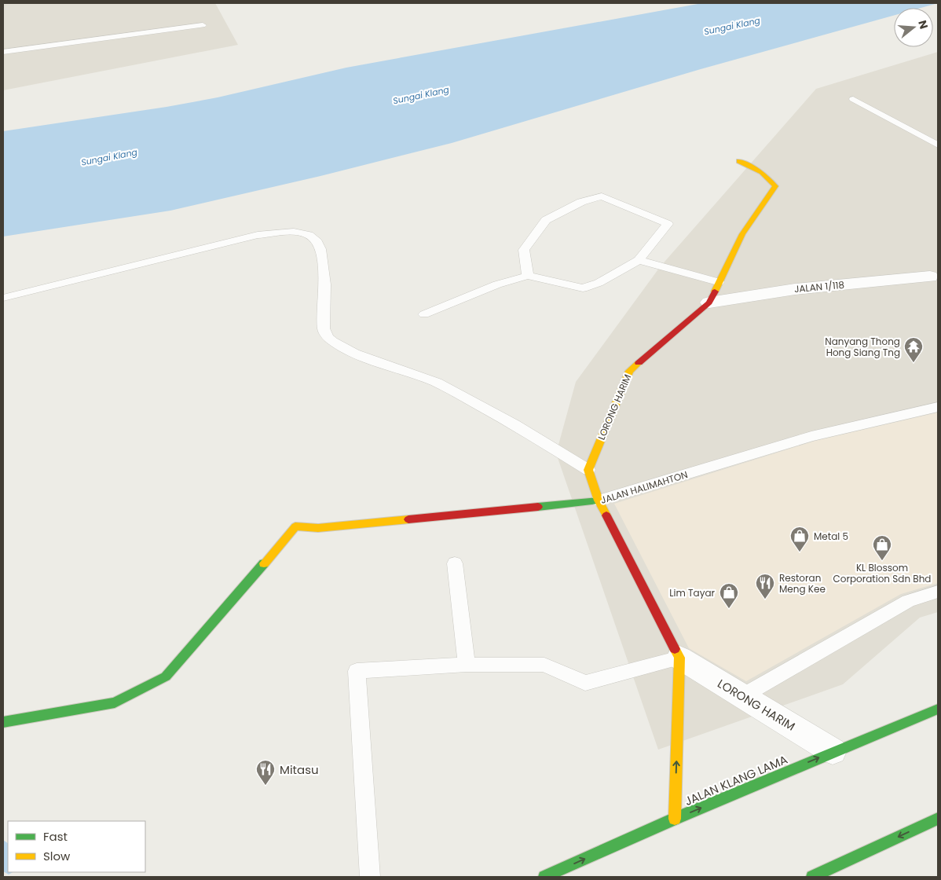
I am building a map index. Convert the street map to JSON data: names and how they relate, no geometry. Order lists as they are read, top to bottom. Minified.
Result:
{"streets":{"street":["JALAN 1/118","LORONG HARIM","JALAN HALIMAHTON","JALAN KLANG LAMA"]},"crossings":[["JALAN 1/118","LORONG HARIM"],["LORONG HARIM","JALAN KLANG LAMA"]],"one_way":["JALAN KLANG LAMA"],"water":["Sungai Klang"],"places":{"temple":["Nanyang Thong Hong Siang Tng"],"shop":["Metal 5","KL Blossom Corporation Sdn Bhd","Lim Tayar"],"restaurant":["Restoran Meng Kee","Mitasu"]},"legend":["Fast","Slow"],"north":"right"}
